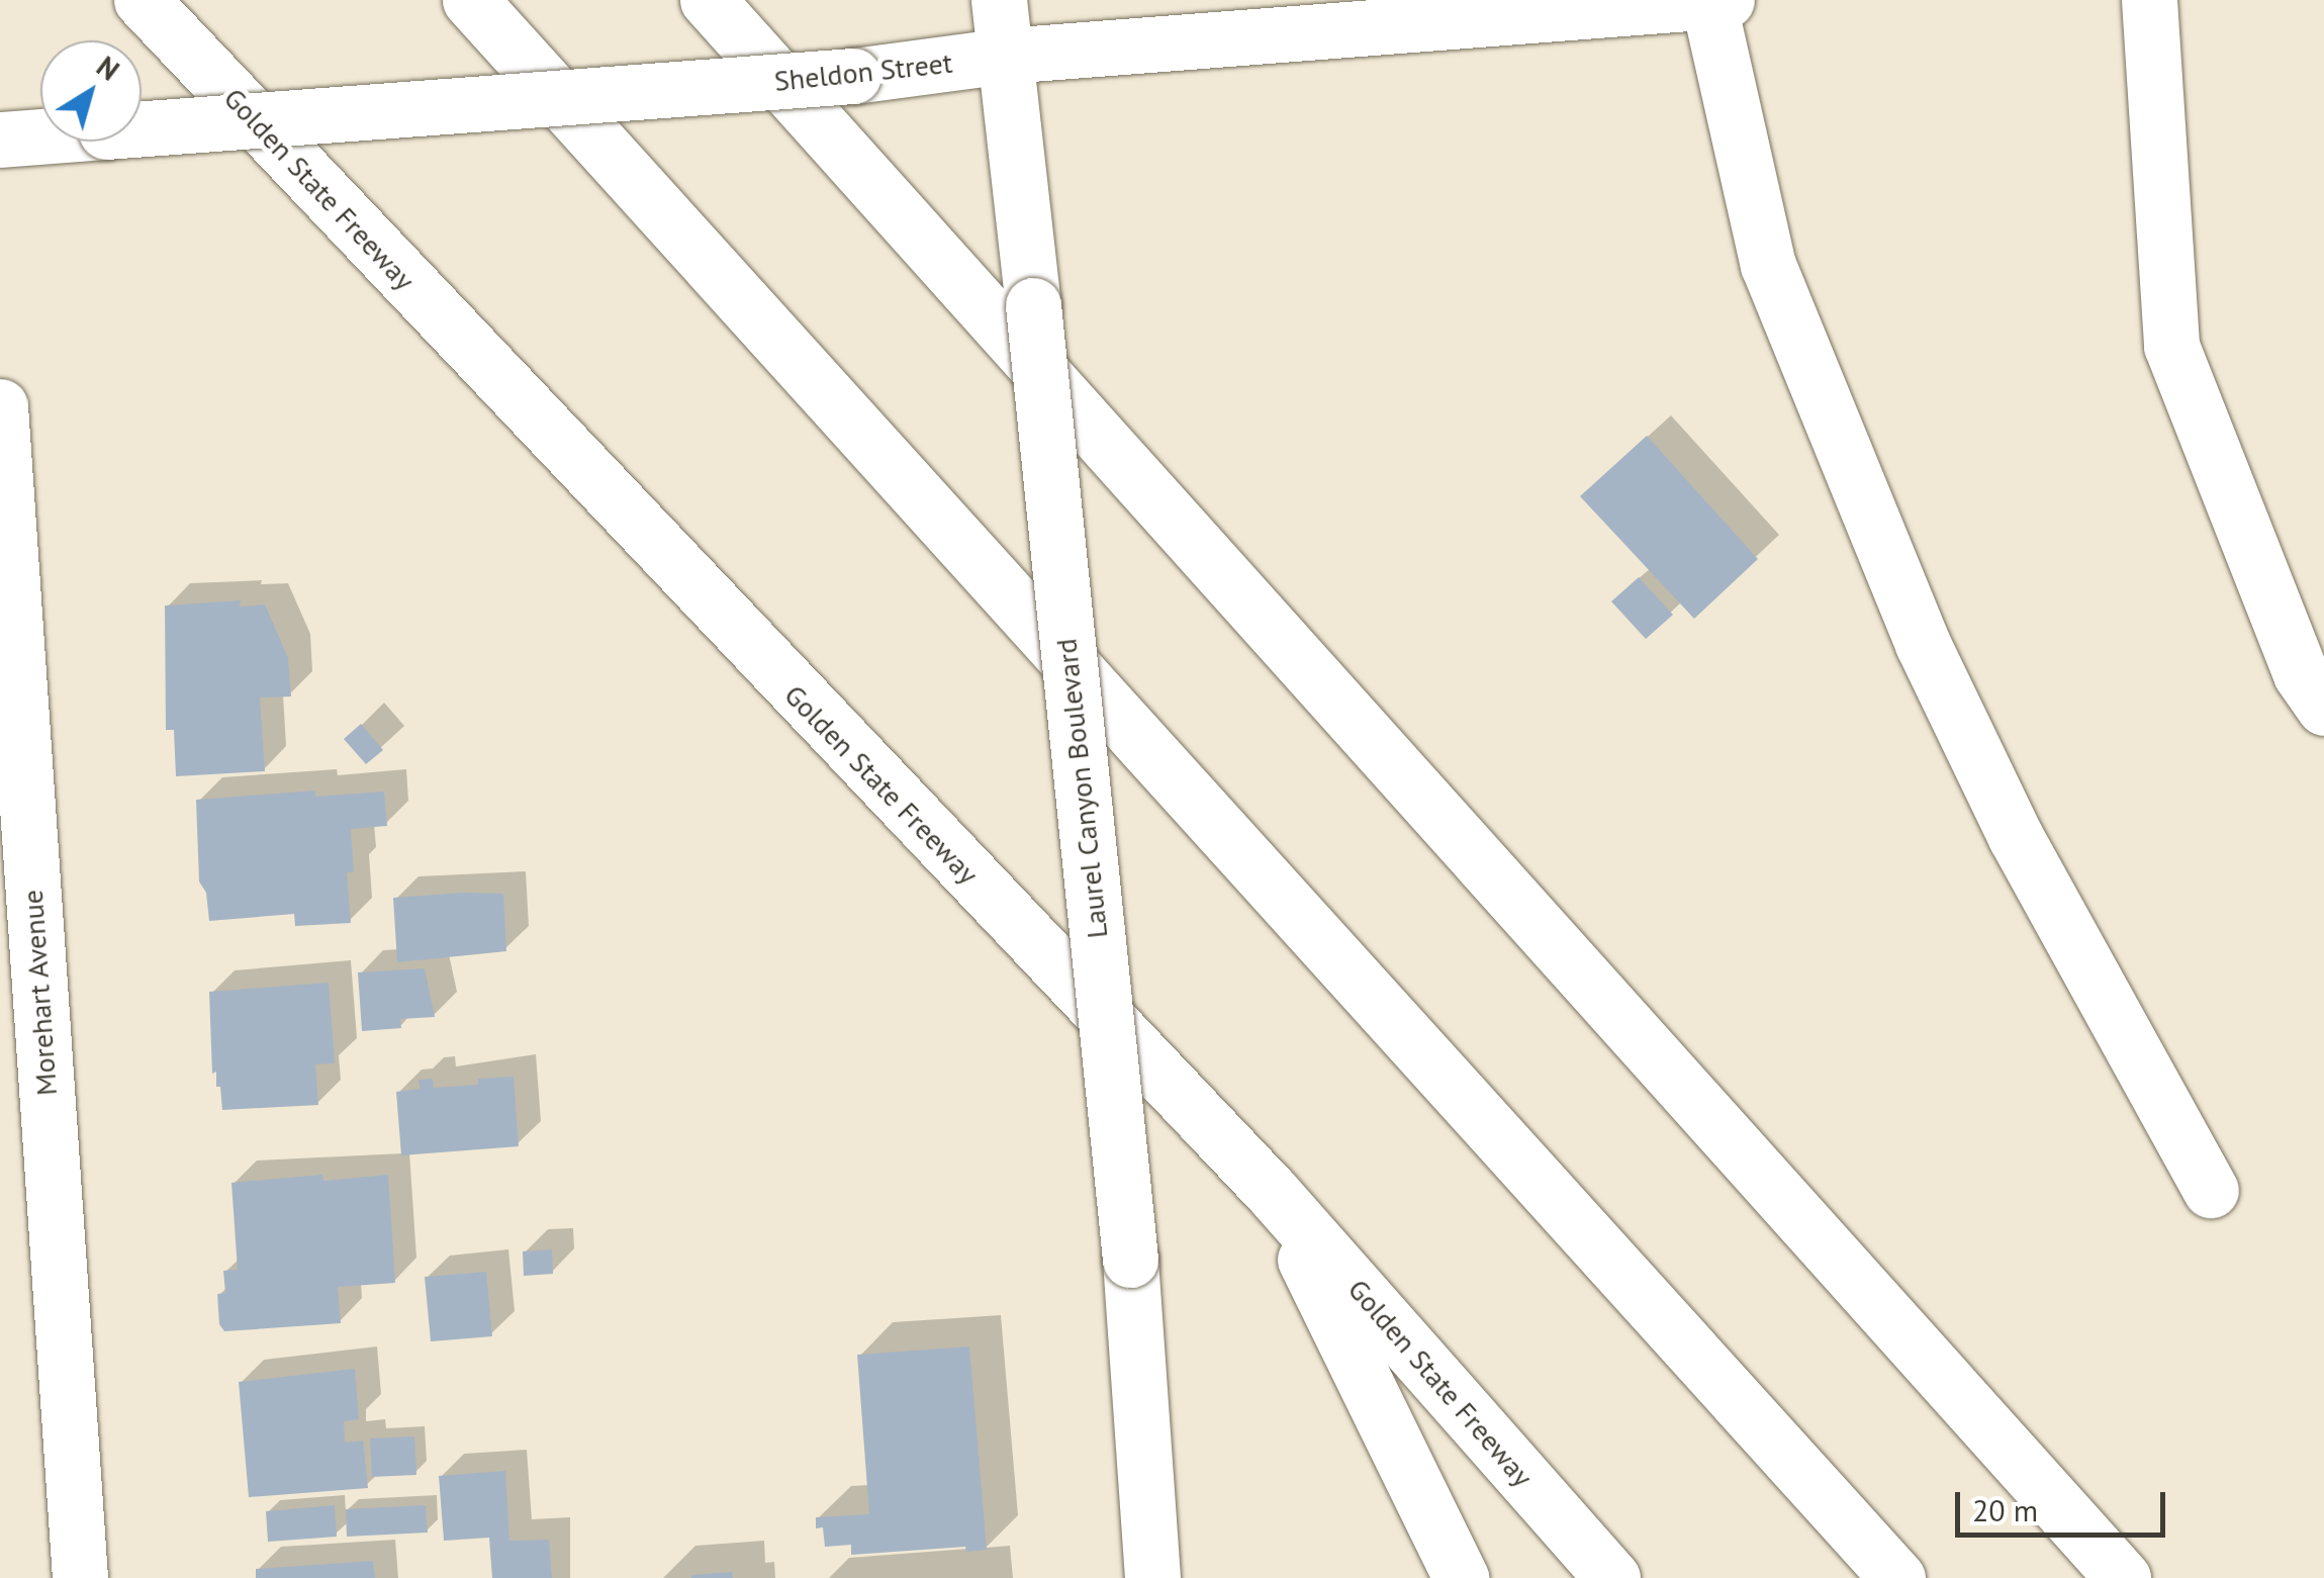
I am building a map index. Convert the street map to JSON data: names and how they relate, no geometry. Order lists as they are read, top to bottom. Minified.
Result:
{"streets":{"main road":["Sheldon Street","Golden State Freeway","Laurel Canyon Boulevard","Morehart Avenue"]},"crossings":[["Sheldon Street","Laurel Canyon Boulevard"]],"scale_bar":"20 m","north":"top right"}
